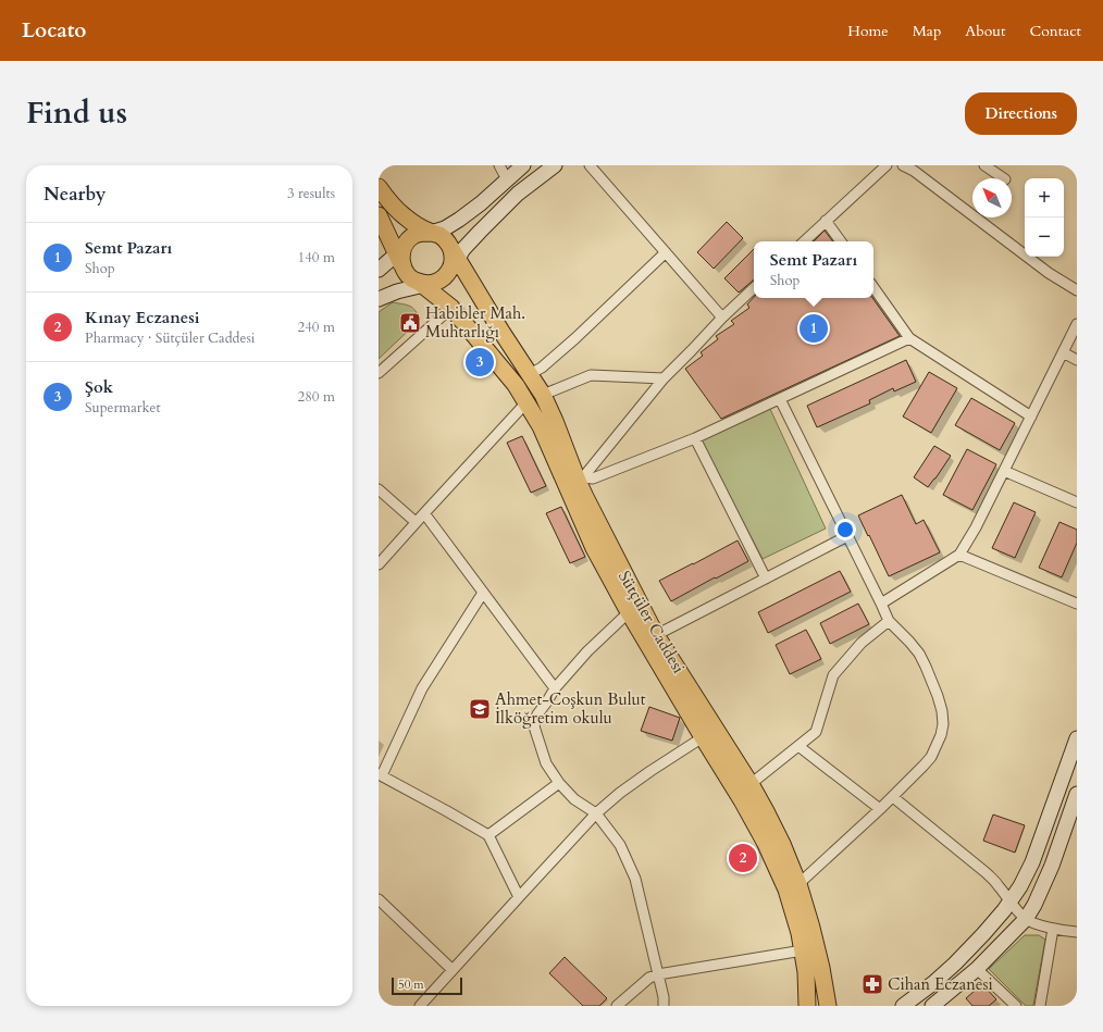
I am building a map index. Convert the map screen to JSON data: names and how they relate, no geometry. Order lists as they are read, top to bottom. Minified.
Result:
{"streets":{"main road":["Sütçüler Caddesi"]},"places":{"public building":["Habibler Mah. Muhtarlığı"],"school or university":["Ahmet-Coşkun Bulut İlköğretim okulu"],"pharmacy":["Cihan Eczanesi"]},"scale_bar":"50 m","north":"top left","page":{"header":"Locato","nav":["Home","Map","About","Contact"],"title":"Find us","buttons":"Directions","heading":["Nearby","3 results"],"map_buttons":["+","−"],"list":[{"mark":"1","name":"Semt Pazarı","note":"Shop","value":"140 m"},{"mark":"2","name":"Kınay Eczanesi","note":"Pharmacy · Sütçüler Caddesi","value":"240 m"},{"mark":"3","name":"Şok","note":"Supermarket","value":"280 m"}],"popup":["Semt Pazarı","Shop"],"pins":["1","3","2"],"scale":"50 m"}}
